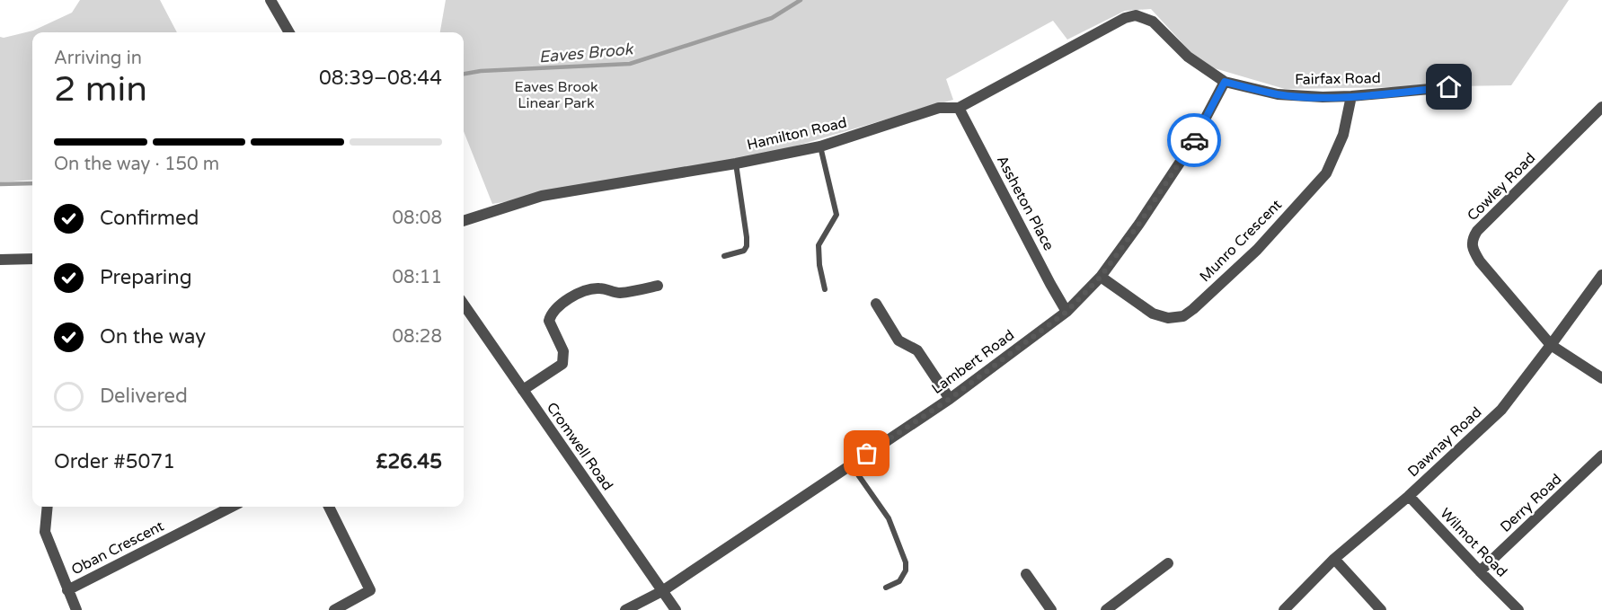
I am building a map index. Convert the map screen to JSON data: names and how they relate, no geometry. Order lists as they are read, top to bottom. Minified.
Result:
{"streets":{"street":["Fairfax Road","Hamilton Road","Cowley Road","Assheton Place","Munro Crescent","Lambert Road","Dawnay Road","Cromwell Road","Derry Road","Wilmot Road","Oban Crescent"]},"crossings":[["Fairfax Road","Hamilton Road"],["Fairfax Road","Munro Crescent"],["Fairfax Road","Lambert Road"],["Hamilton Road","Assheton Place"],["Cowley Road","Dawnay Road"],["Assheton Place","Lambert Road"],["Munro Crescent","Lambert Road"],["Lambert Road","Cromwell Road"],["Dawnay Road","Wilmot Road"],["Derry Road","Wilmot Road"]],"water":["Eaves Brook"],"parks":["Eaves Brook Linear Park"],"page":{"heading":["2 min","Arriving in","08:39–08:44"],"panel":["Order #5071","£26.45"],"bar":"On the way · 150 m","list":[["Confirmed","08:08"],["Preparing","08:11"],["On the way","08:28"],"Delivered"]}}
